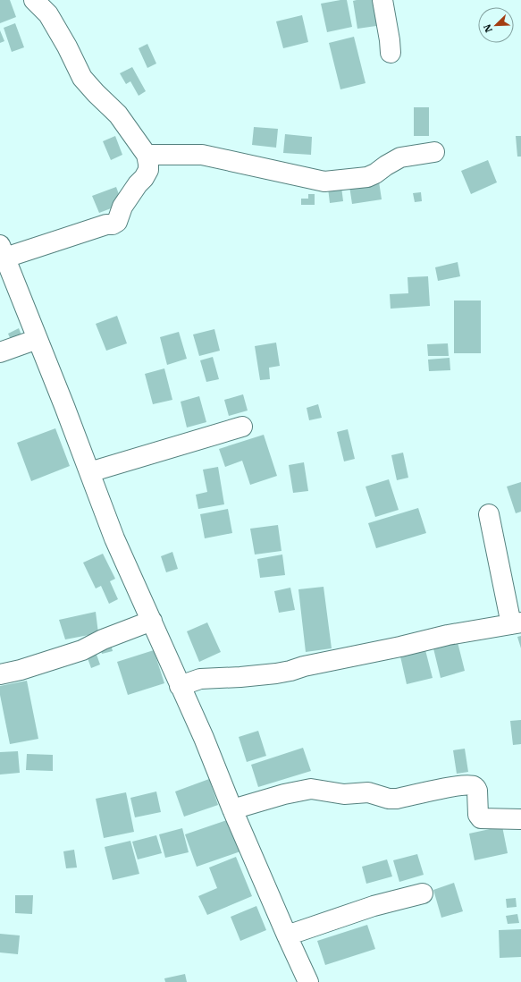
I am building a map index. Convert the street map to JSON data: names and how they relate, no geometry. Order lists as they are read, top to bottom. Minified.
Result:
{"north":"bottom left"}
